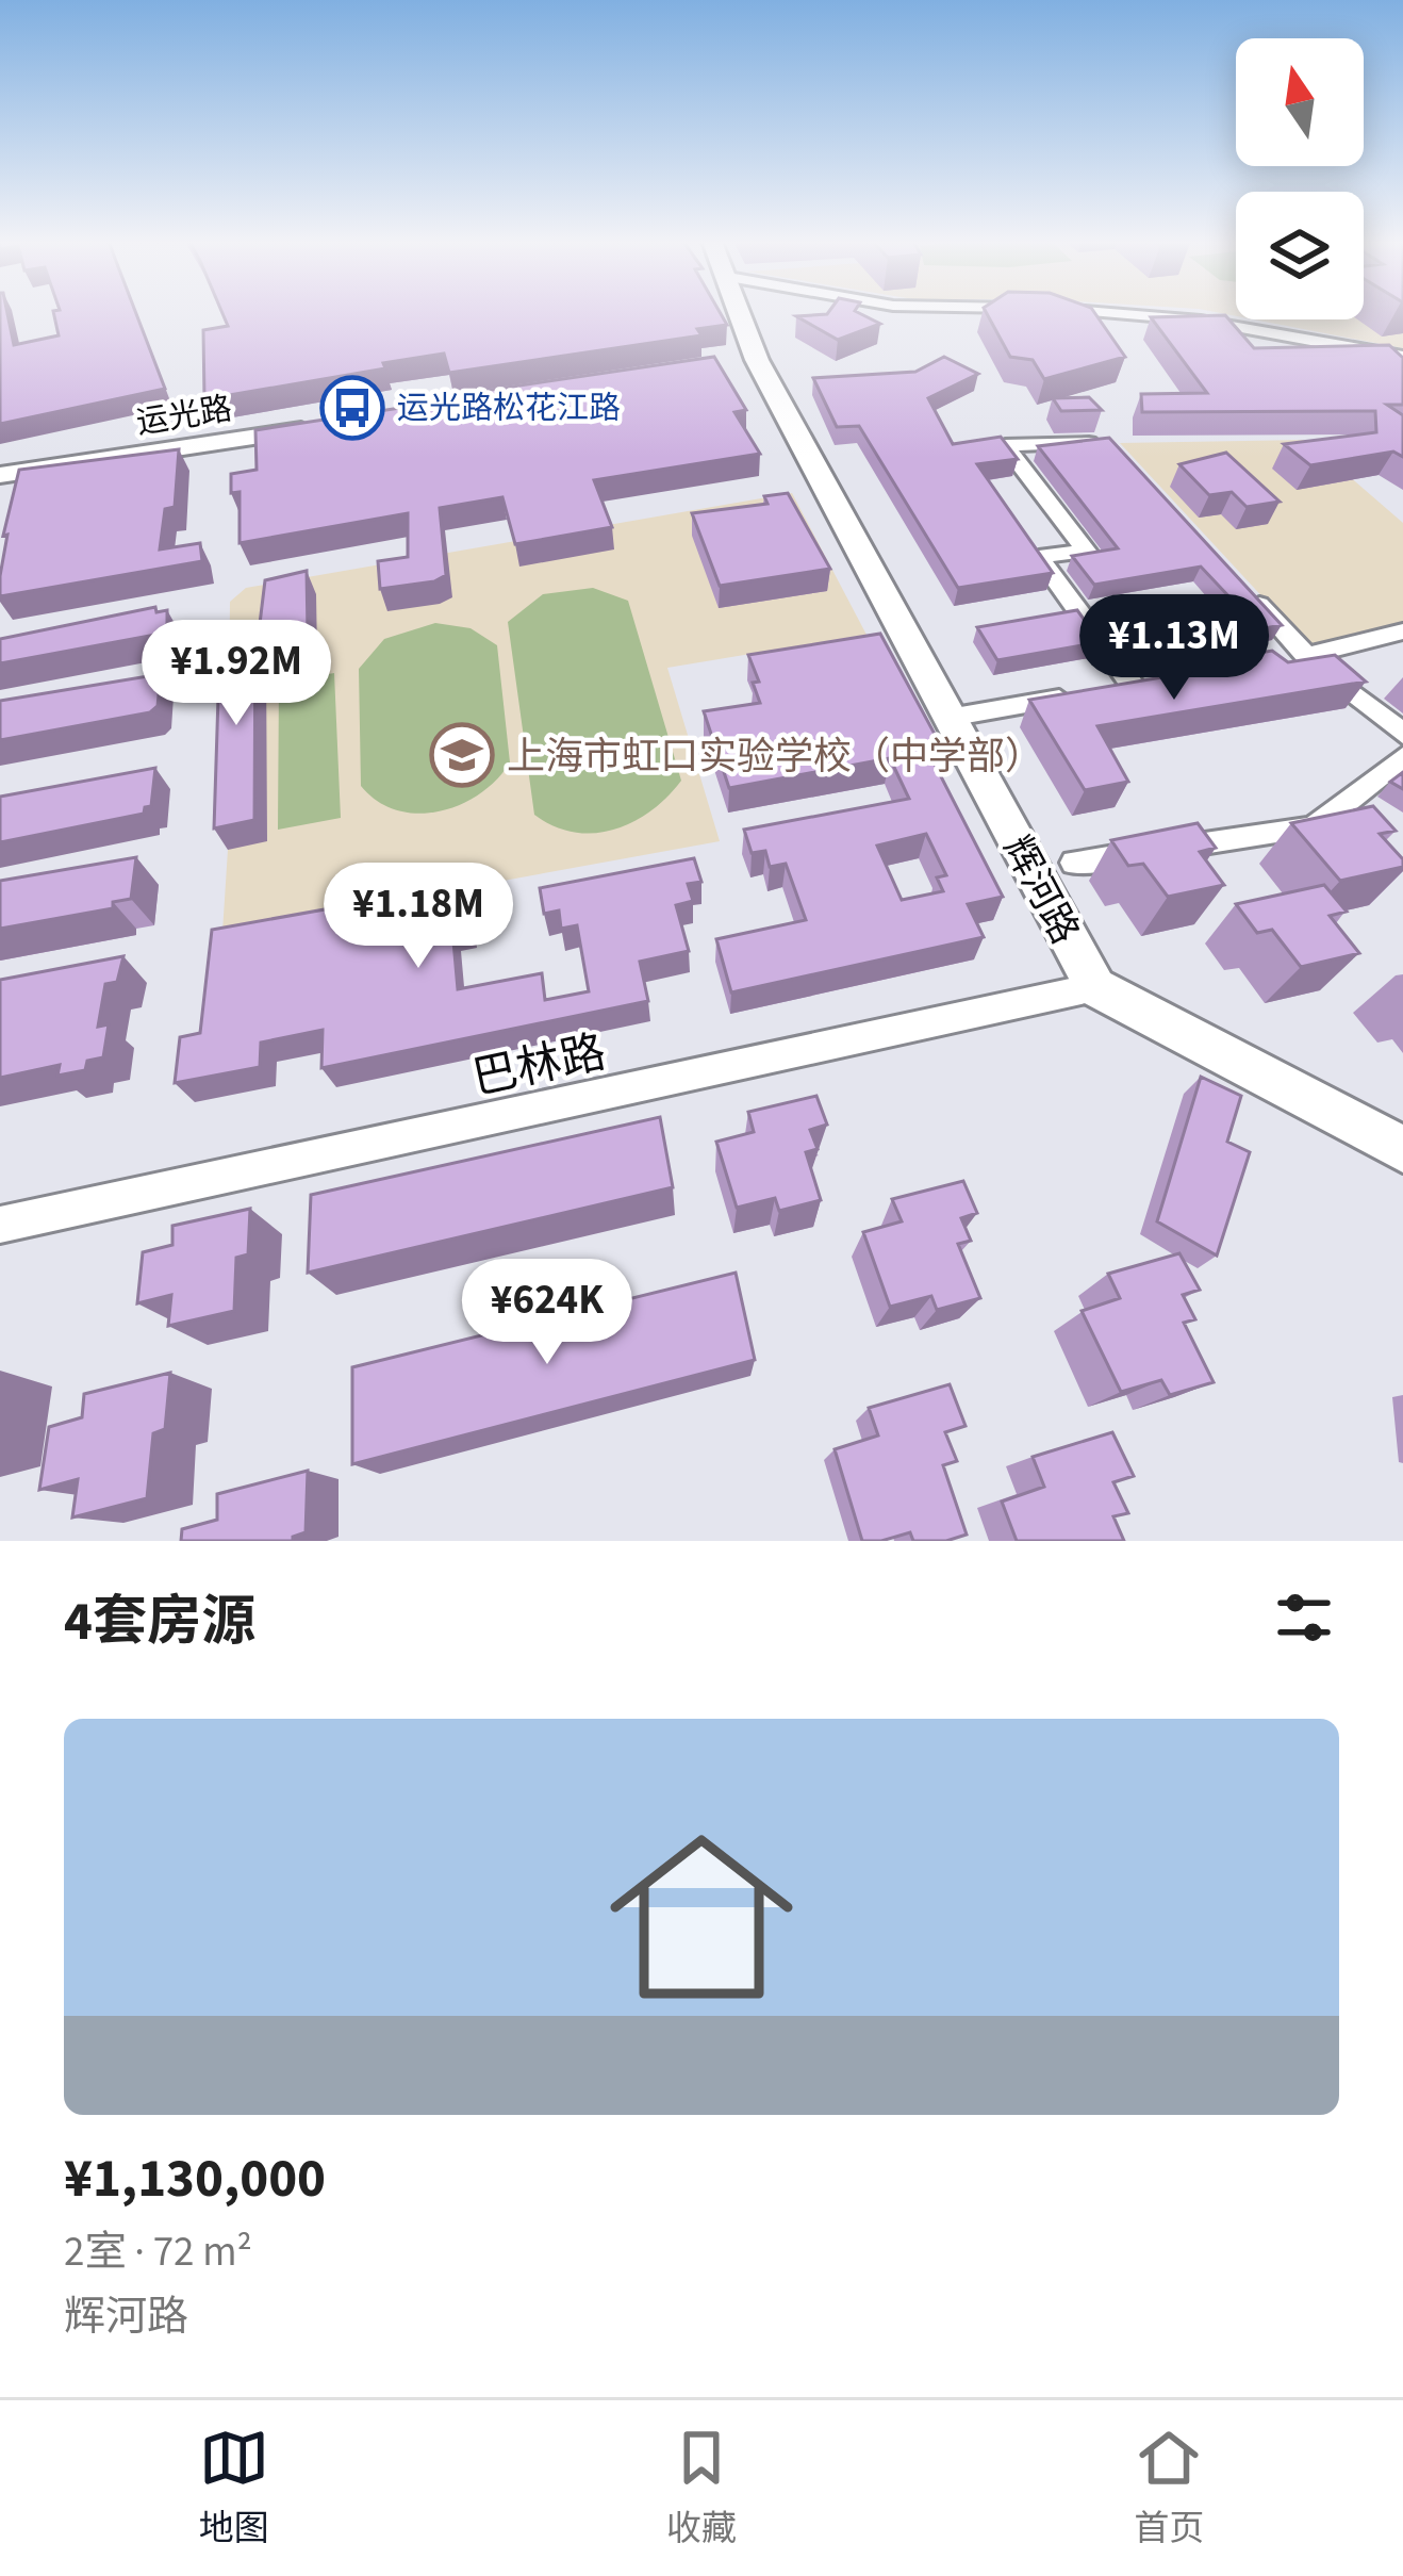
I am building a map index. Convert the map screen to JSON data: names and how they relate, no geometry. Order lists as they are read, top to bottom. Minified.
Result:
{"streets":{"street":["运光路","辉河路","巴林路"]},"crossings":[["辉河路","巴林路"]],"places":{"bus stop":["运光路松花江路"],"school or university":["上海市虹口实验学校（中学部）"]},"north":"top","page":{"price":["¥1.13M","¥1.92M","¥1.18M","¥624K"],"heading":"4套房源","list":[{"name":"¥1,130,000","note":"2室 · 72 m² · 辉河路"}],"tabs":["地图","收藏","首页"]}}
